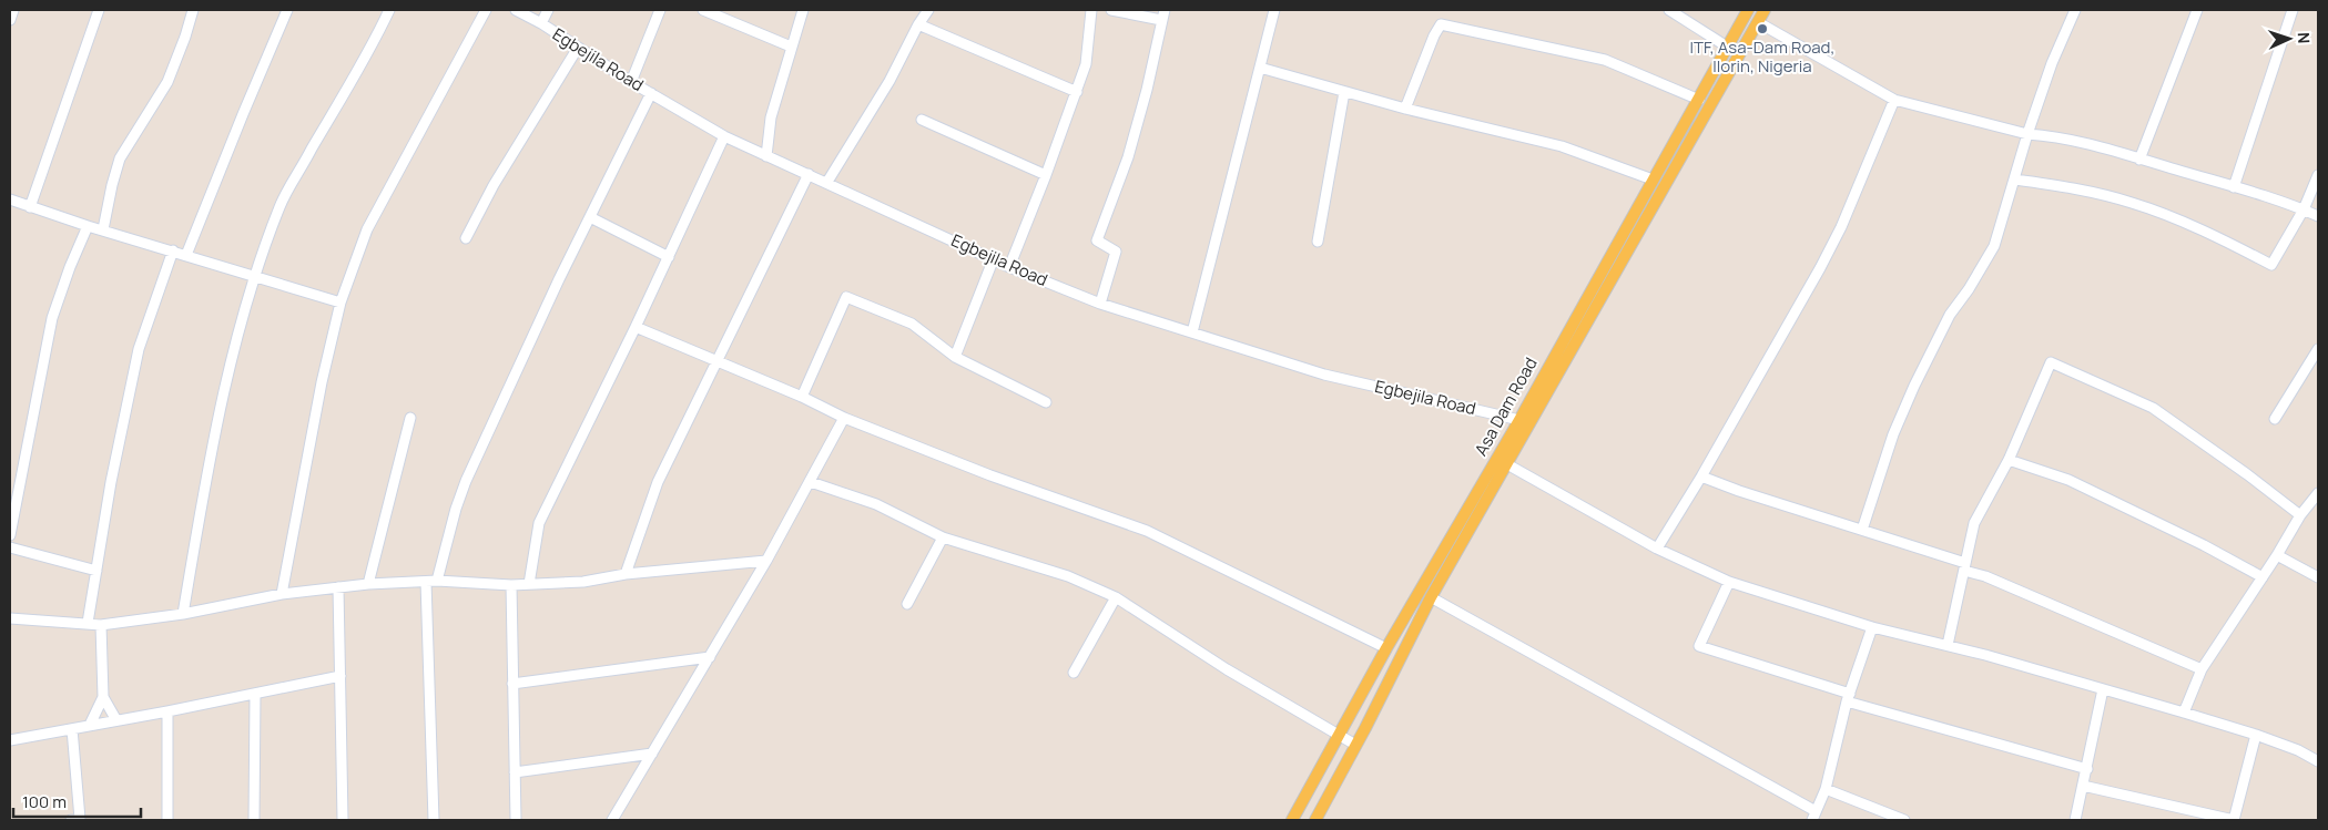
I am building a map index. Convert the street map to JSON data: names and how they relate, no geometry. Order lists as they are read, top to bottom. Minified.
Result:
{"streets":{"main road":["Asa Dam Road"],"street":["Egbejila Road"]},"crossings":[["Egbejila Road","Asa Dam Road"]],"places":["ITF, Asa-Dam Road, Ilorin, Nigeria"],"scale_bar":"100 m","north":"right"}
